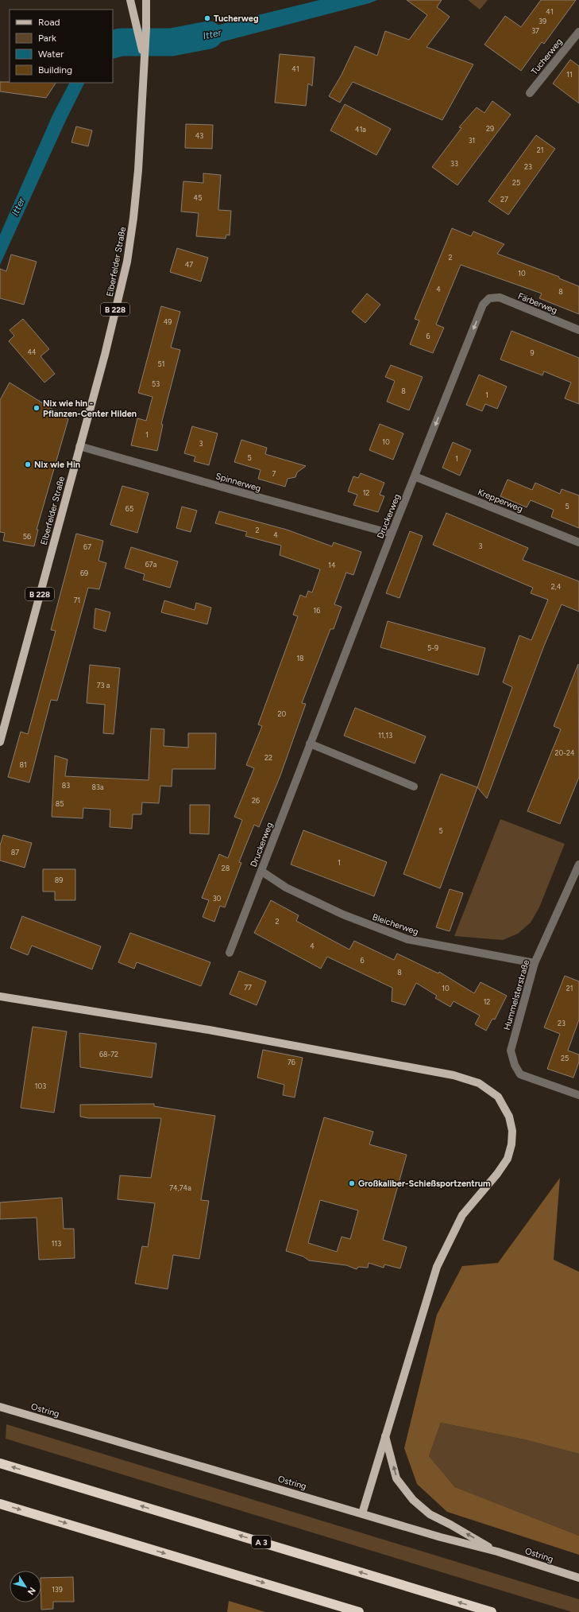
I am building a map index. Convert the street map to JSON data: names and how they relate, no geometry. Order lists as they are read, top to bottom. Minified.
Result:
{"streets":{"highway":["A 3"],"main road":["Elberfelder Straße","B 228","Ostring"],"street":["Tucherweg","Färberweg","Spinnerweg","Krepperweg","Druckerweg","Bleicherweg","Hummelsterstraße"]},"crossings":[["Elberfelder Straße","Spinnerweg"],["Färberweg","Druckerweg"],["Spinnerweg","Druckerweg"],["Krepperweg","Druckerweg"],["Druckerweg","Bleicherweg"],["Bleicherweg","Hummelsterstraße"]],"water":["Itter"],"places":["Tucherweg","Nix wie hin - Pflanzen-Center Hilden","Nix wie Hin","Großkaliber-Schießsportzentrum"],"house_numbers":["41","39","37","41","11","29","41a","43","31","21","33","23","25","45","27","2","47","10","4","8","49","6","44","9","51","53","8","1","1","10","3","5","1","7","12","5","65","2","4","56","3","67","67a","14","69","2,4","71","16","5-9","18","73 a","20","11,13","20-24","22","81","83","83a","26","85","5","87","1","28","89","30","2","4","6","8","77","10","21","12","23","68-72","25","76","103","74,74a","113","139"],"legend":["Road","Park","Water","Building"],"north":"bottom right"}
